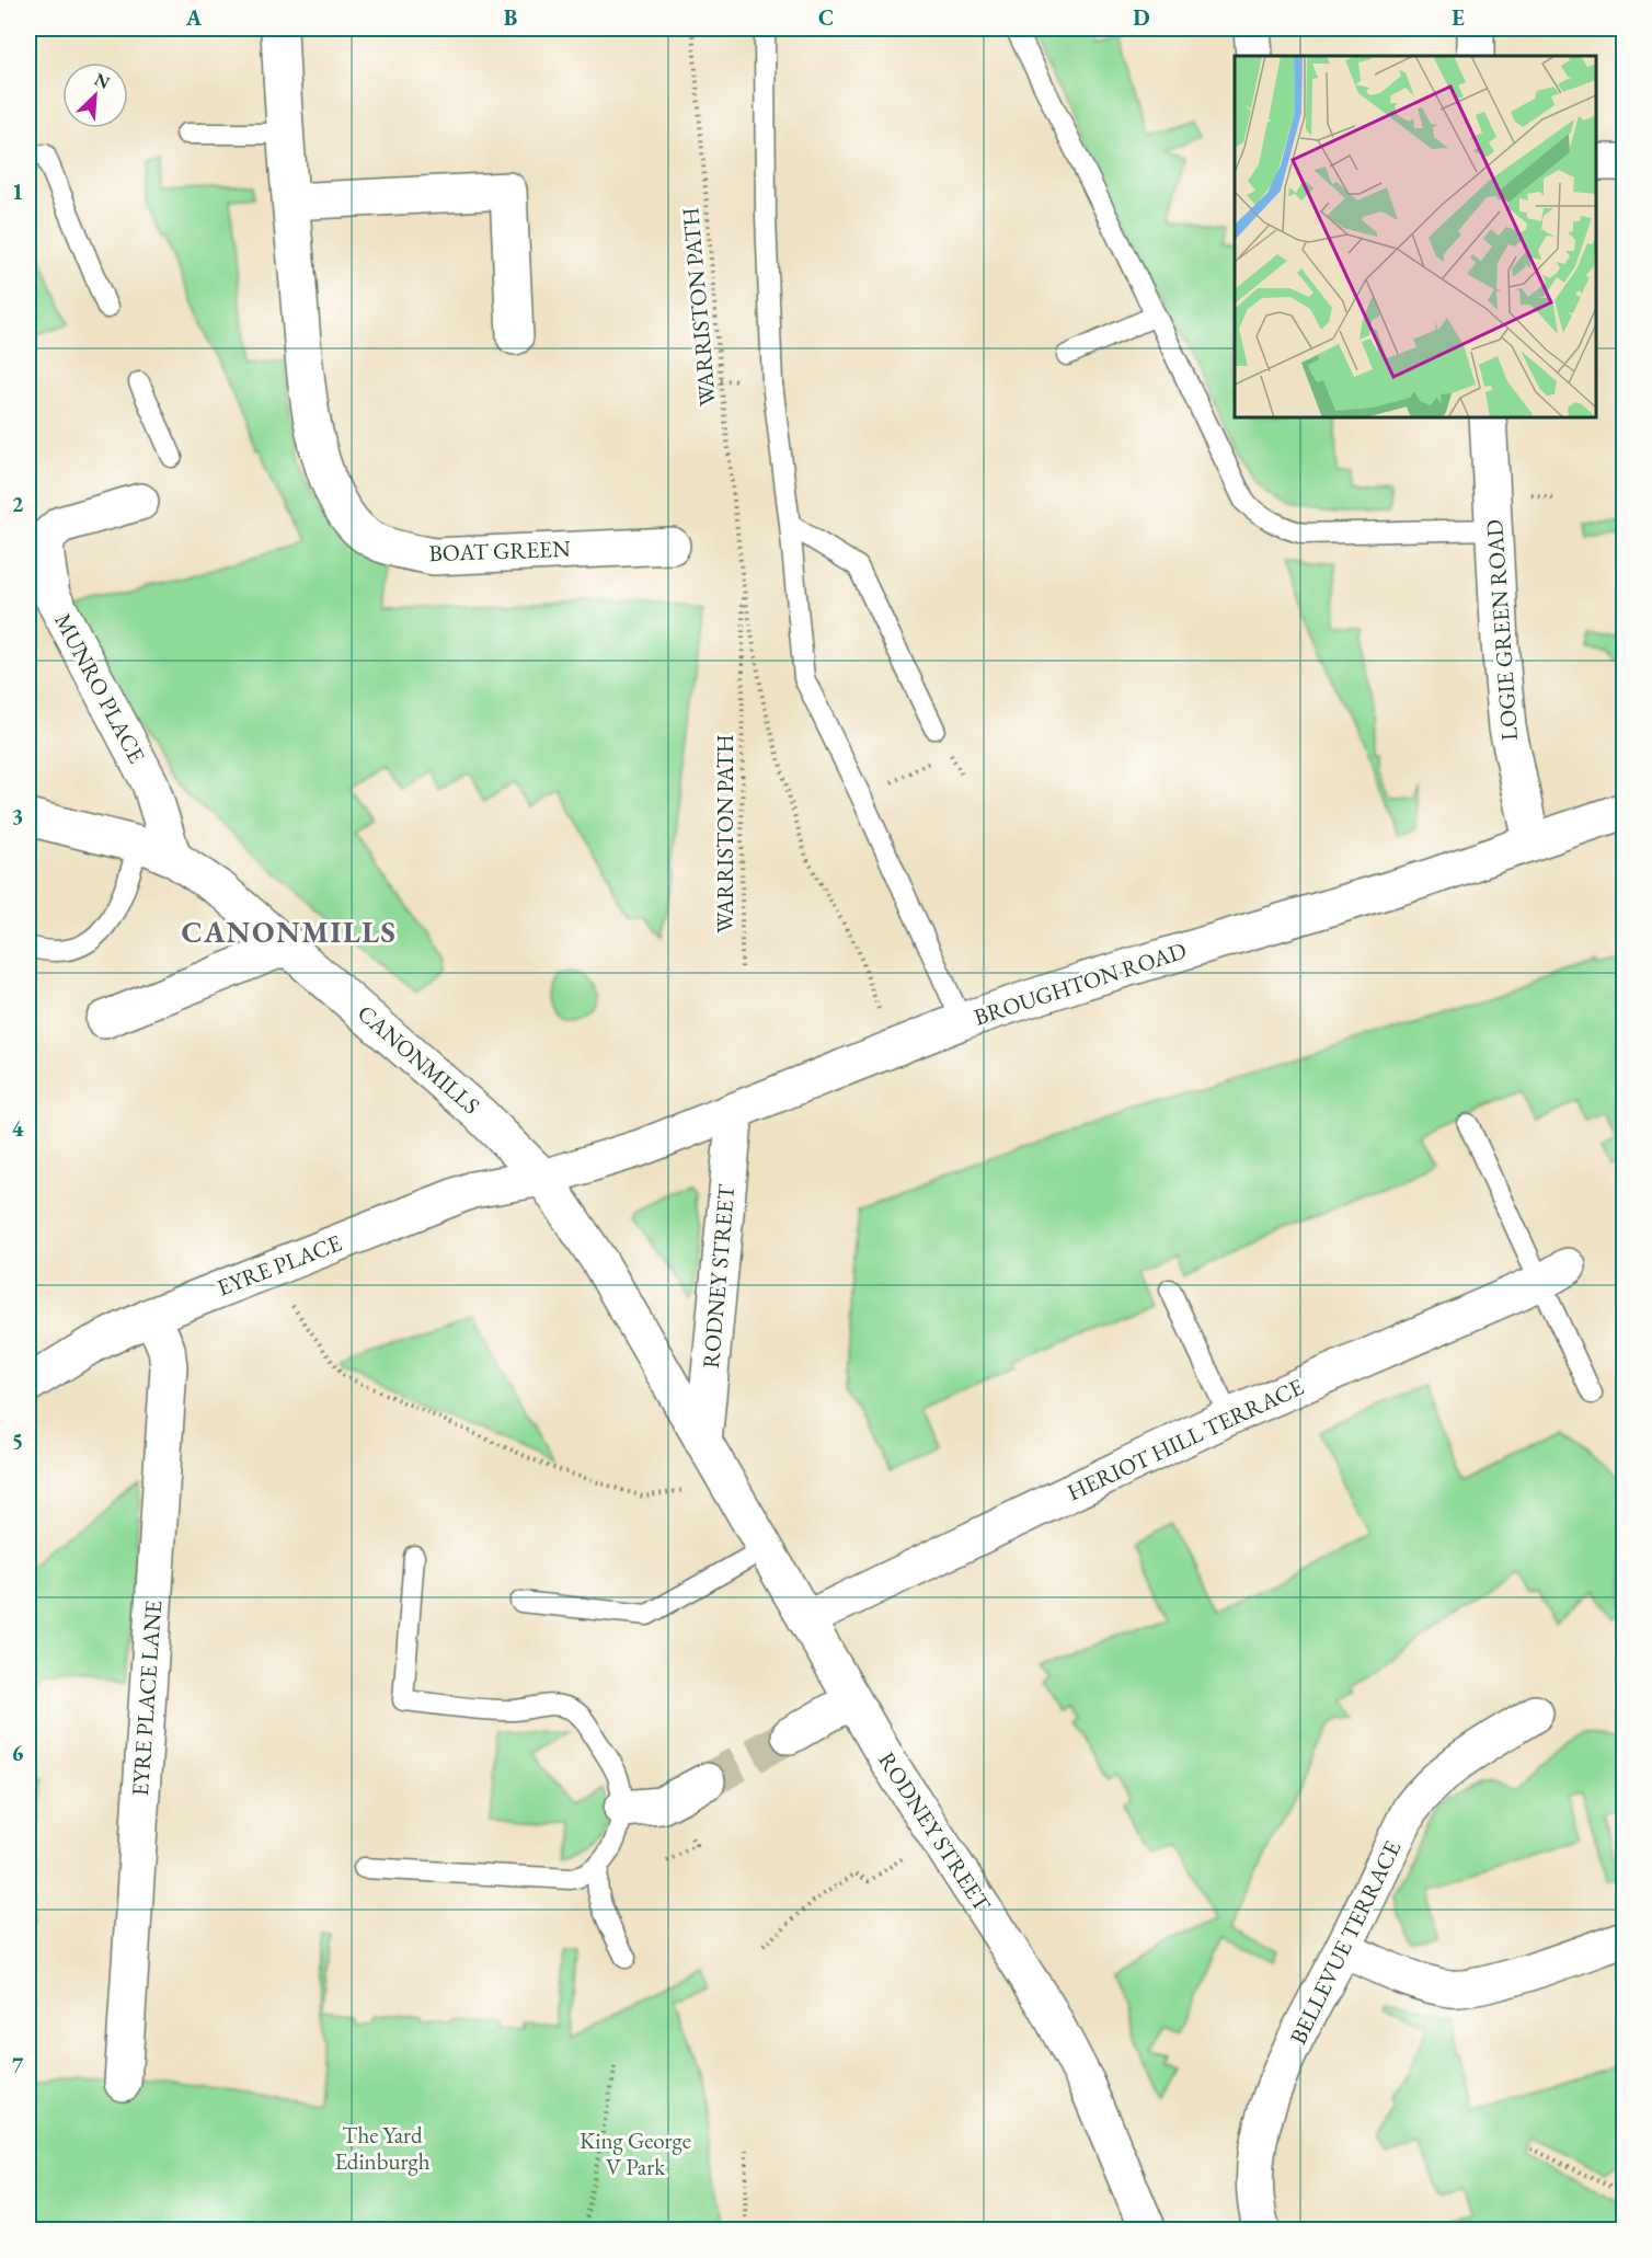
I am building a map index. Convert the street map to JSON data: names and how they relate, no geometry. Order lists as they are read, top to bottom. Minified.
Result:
{"streets":{"street":["BOAT GREEN","LOGIE GREEN ROAD","MUNRO PLACE","BROUGHTON ROAD","CANONMILLS","EYRE PLACE","RODNEY STREET","HERIOT HILL TERRACE","EYRE PLACE LANE","BELLEVUE TERRACE"],"path":["WARRISTON PATH"]},"crossings":[["WARRISTON PATH","BROUGHTON ROAD"],["LOGIE GREEN ROAD","BROUGHTON ROAD"],["MUNRO PLACE","CANONMILLS"],["BROUGHTON ROAD","CANONMILLS"],["BROUGHTON ROAD","EYRE PLACE"],["BROUGHTON ROAD","RODNEY STREET"],["CANONMILLS","EYRE PLACE"],["CANONMILLS","RODNEY STREET"],["EYRE PLACE","RODNEY STREET"],["EYRE PLACE","EYRE PLACE LANE"],["RODNEY STREET","HERIOT HILL TERRACE"]],"districts":["CANONMILLS"],"parks":["The Yard Edinburgh","King George V Park"],"north":"top right","grid":{"columns":["A","B","C","D","E"],"rows":["1","2","3","4","5","6","7"]}}
